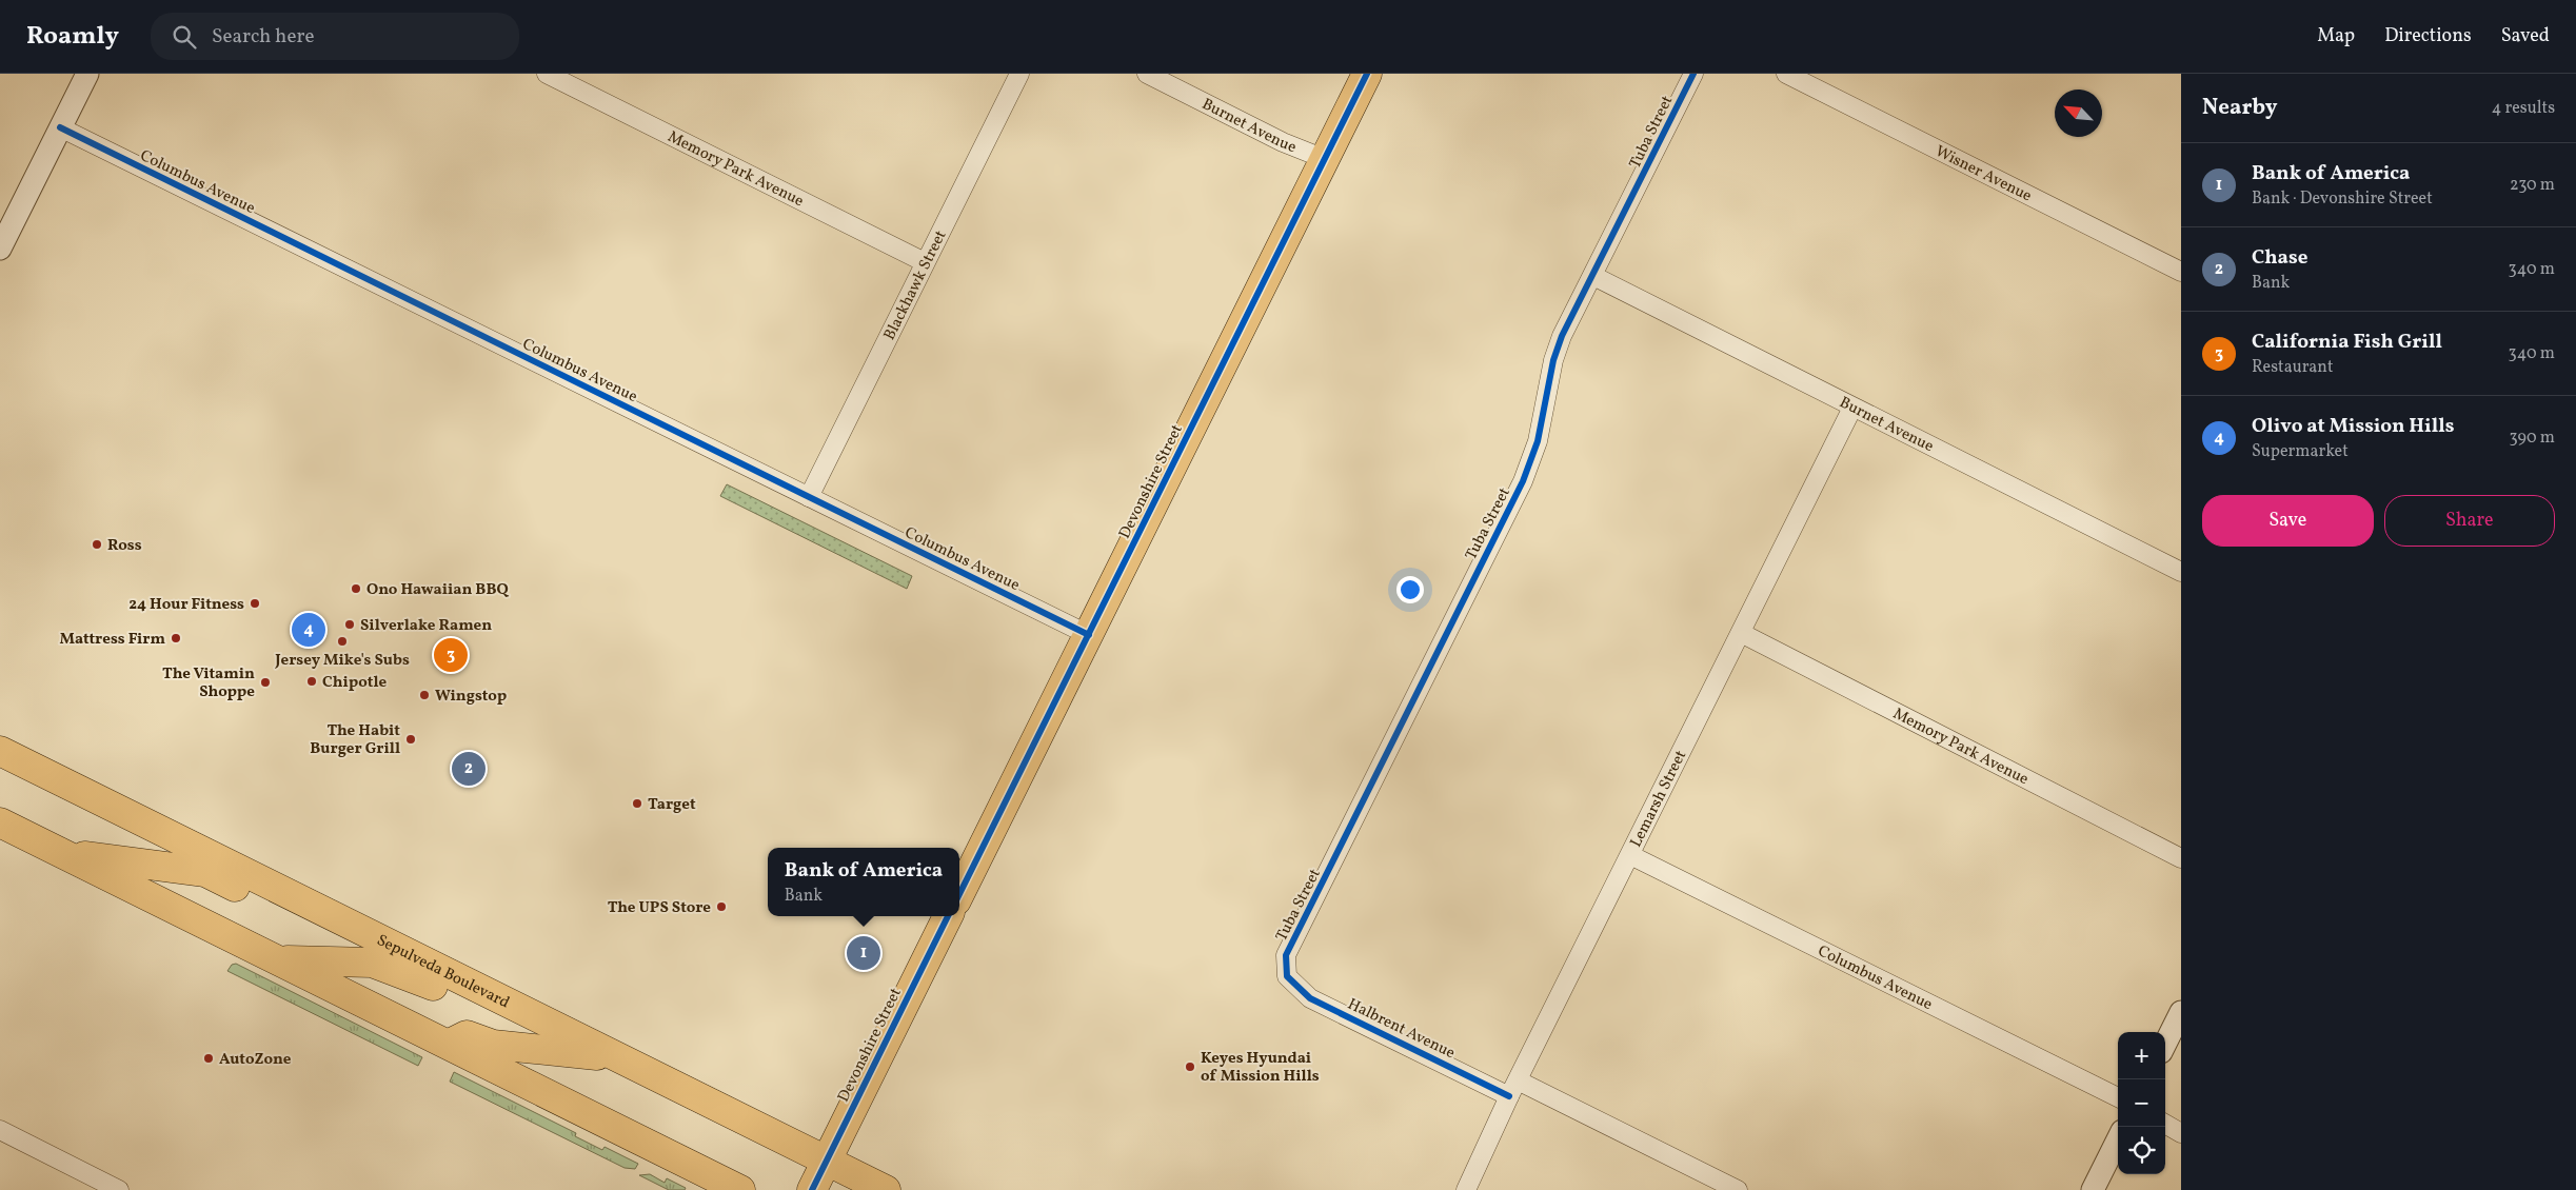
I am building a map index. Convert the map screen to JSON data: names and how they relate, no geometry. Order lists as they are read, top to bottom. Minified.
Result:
{"streets":{"main road":["Devonshire Street","Sepulveda Boulevard"],"street":["Burnet Avenue","Tuba Street","Memory Park Avenue","Wisner Avenue","Columbus Avenue","Blackhawk Street","Lemarsh Street","Halbrent Avenue"]},"crossings":[["Burnet Avenue","Tuba Street"],["Burnet Avenue","Devonshire Street"],["Burnet Avenue","Lemarsh Street"],["Tuba Street","Halbrent Avenue"],["Memory Park Avenue","Blackhawk Street"],["Memory Park Avenue","Lemarsh Street"],["Columbus Avenue","Blackhawk Street"],["Columbus Avenue","Devonshire Street"],["Columbus Avenue","Lemarsh Street"],["Devonshire Street","Sepulveda Boulevard"],["Lemarsh Street","Halbrent Avenue"]],"places":["Ross","Ono Hawaiian BBQ","24 Hour Fitness","Silverlake Ramen","Mattress Firm","Jersey Mike's Subs","Chipotle","The Vitamin Shoppe","Wingstop","The Habit Burger Grill","Target","The UPS Store","AutoZone","Keyes Hyundai of Mission Hills"],"north":"top left","page":{"header":"Roamly","search":"Search here","nav":["Map","Directions","Saved"],"heading":["Nearby","4 results"],"list":[{"mark":"1","name":"Bank of America","note":"Bank · Devonshire Street","value":"230 m"},{"mark":"2","name":"Chase","note":"Bank","value":"340 m"},{"mark":"3","name":"California Fish Grill","note":"Restaurant","value":"340 m"},{"mark":"4","name":"Olivo at Mission Hills","note":"Supermarket","value":"390 m"}],"buttons":["Save","Share"],"pins":["4","3","2","1"],"popup":["Bank of America","Bank"],"map_buttons":["+","−"]}}
